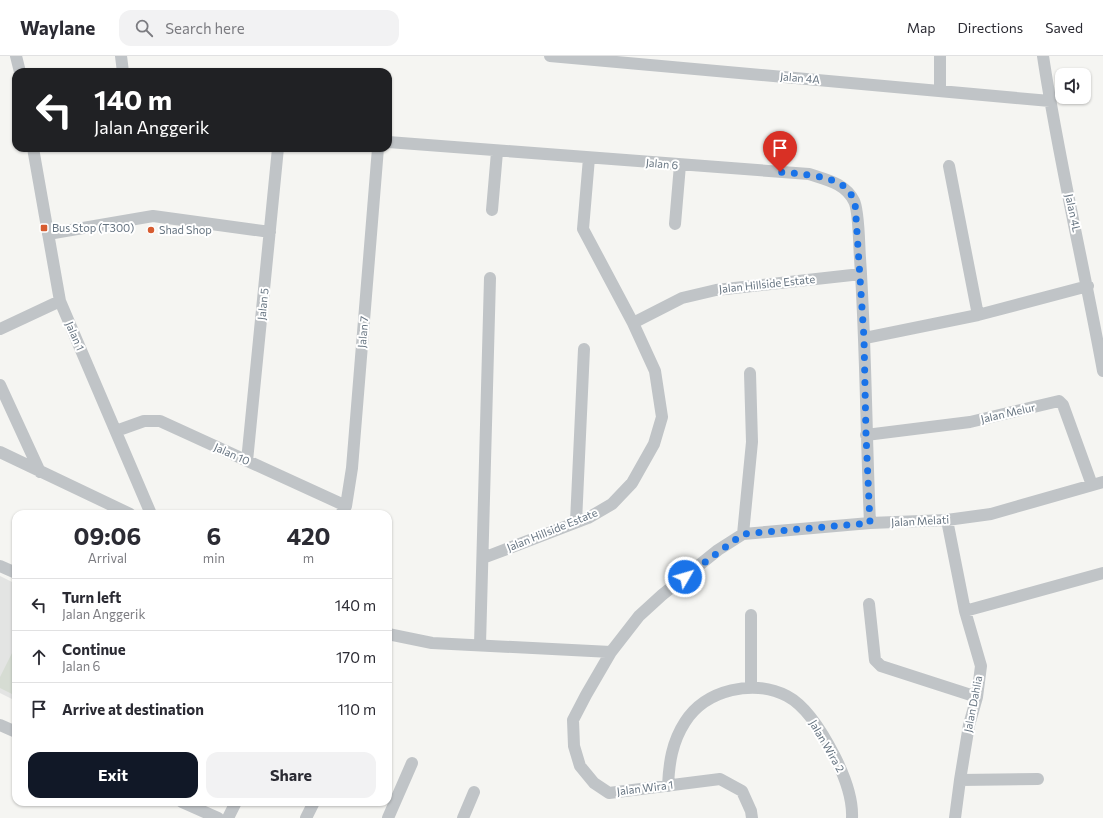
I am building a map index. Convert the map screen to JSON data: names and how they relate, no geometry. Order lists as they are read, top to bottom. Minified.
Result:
{"streets":{"street":["Jalan 4A","Jalan 6","Jalan 4L","Jalan Hillside Estate","Jalan 5","Jalan 7","Jalan 1","Jalan Melur","Jalan 10","Jalan Melati","Jalan Dahlia","Jalan Wira 2","Jalan Wira 1"]},"crossings":[["Jalan 4A","Jalan 4L"],["Jalan 6","Jalan Hillside Estate"],["Jalan 6","Jalan Melur"],["Jalan 6","Jalan Melati"],["Jalan 5","Jalan 10"],["Jalan 7","Jalan 10"],["Jalan 1","Jalan 10"],["Jalan Melur","Jalan Melati"],["Jalan Melati","Jalan Dahlia"],["Jalan Melati","Jalan Wira 1"],["Jalan Wira 2","Jalan Wira 1"]],"places":{"transit":["Bus Stop (T300)"],"other":["Shad Shop"]},"page":{"header":"Waylane","search":"Search here","nav":["Map","Directions","Saved"],"turn":["140 m","Jalan Anggerik"],"eta":["09:06","Arrival","6","min","420","m"],"list":[{"name":"Turn left","note":"Jalan Anggerik","value":"140 m"},{"name":"Continue","note":"Jalan 6","value":"170 m"},{"name":"Arrive at destination","value":"110 m"}],"buttons":["Exit","Share"]}}
